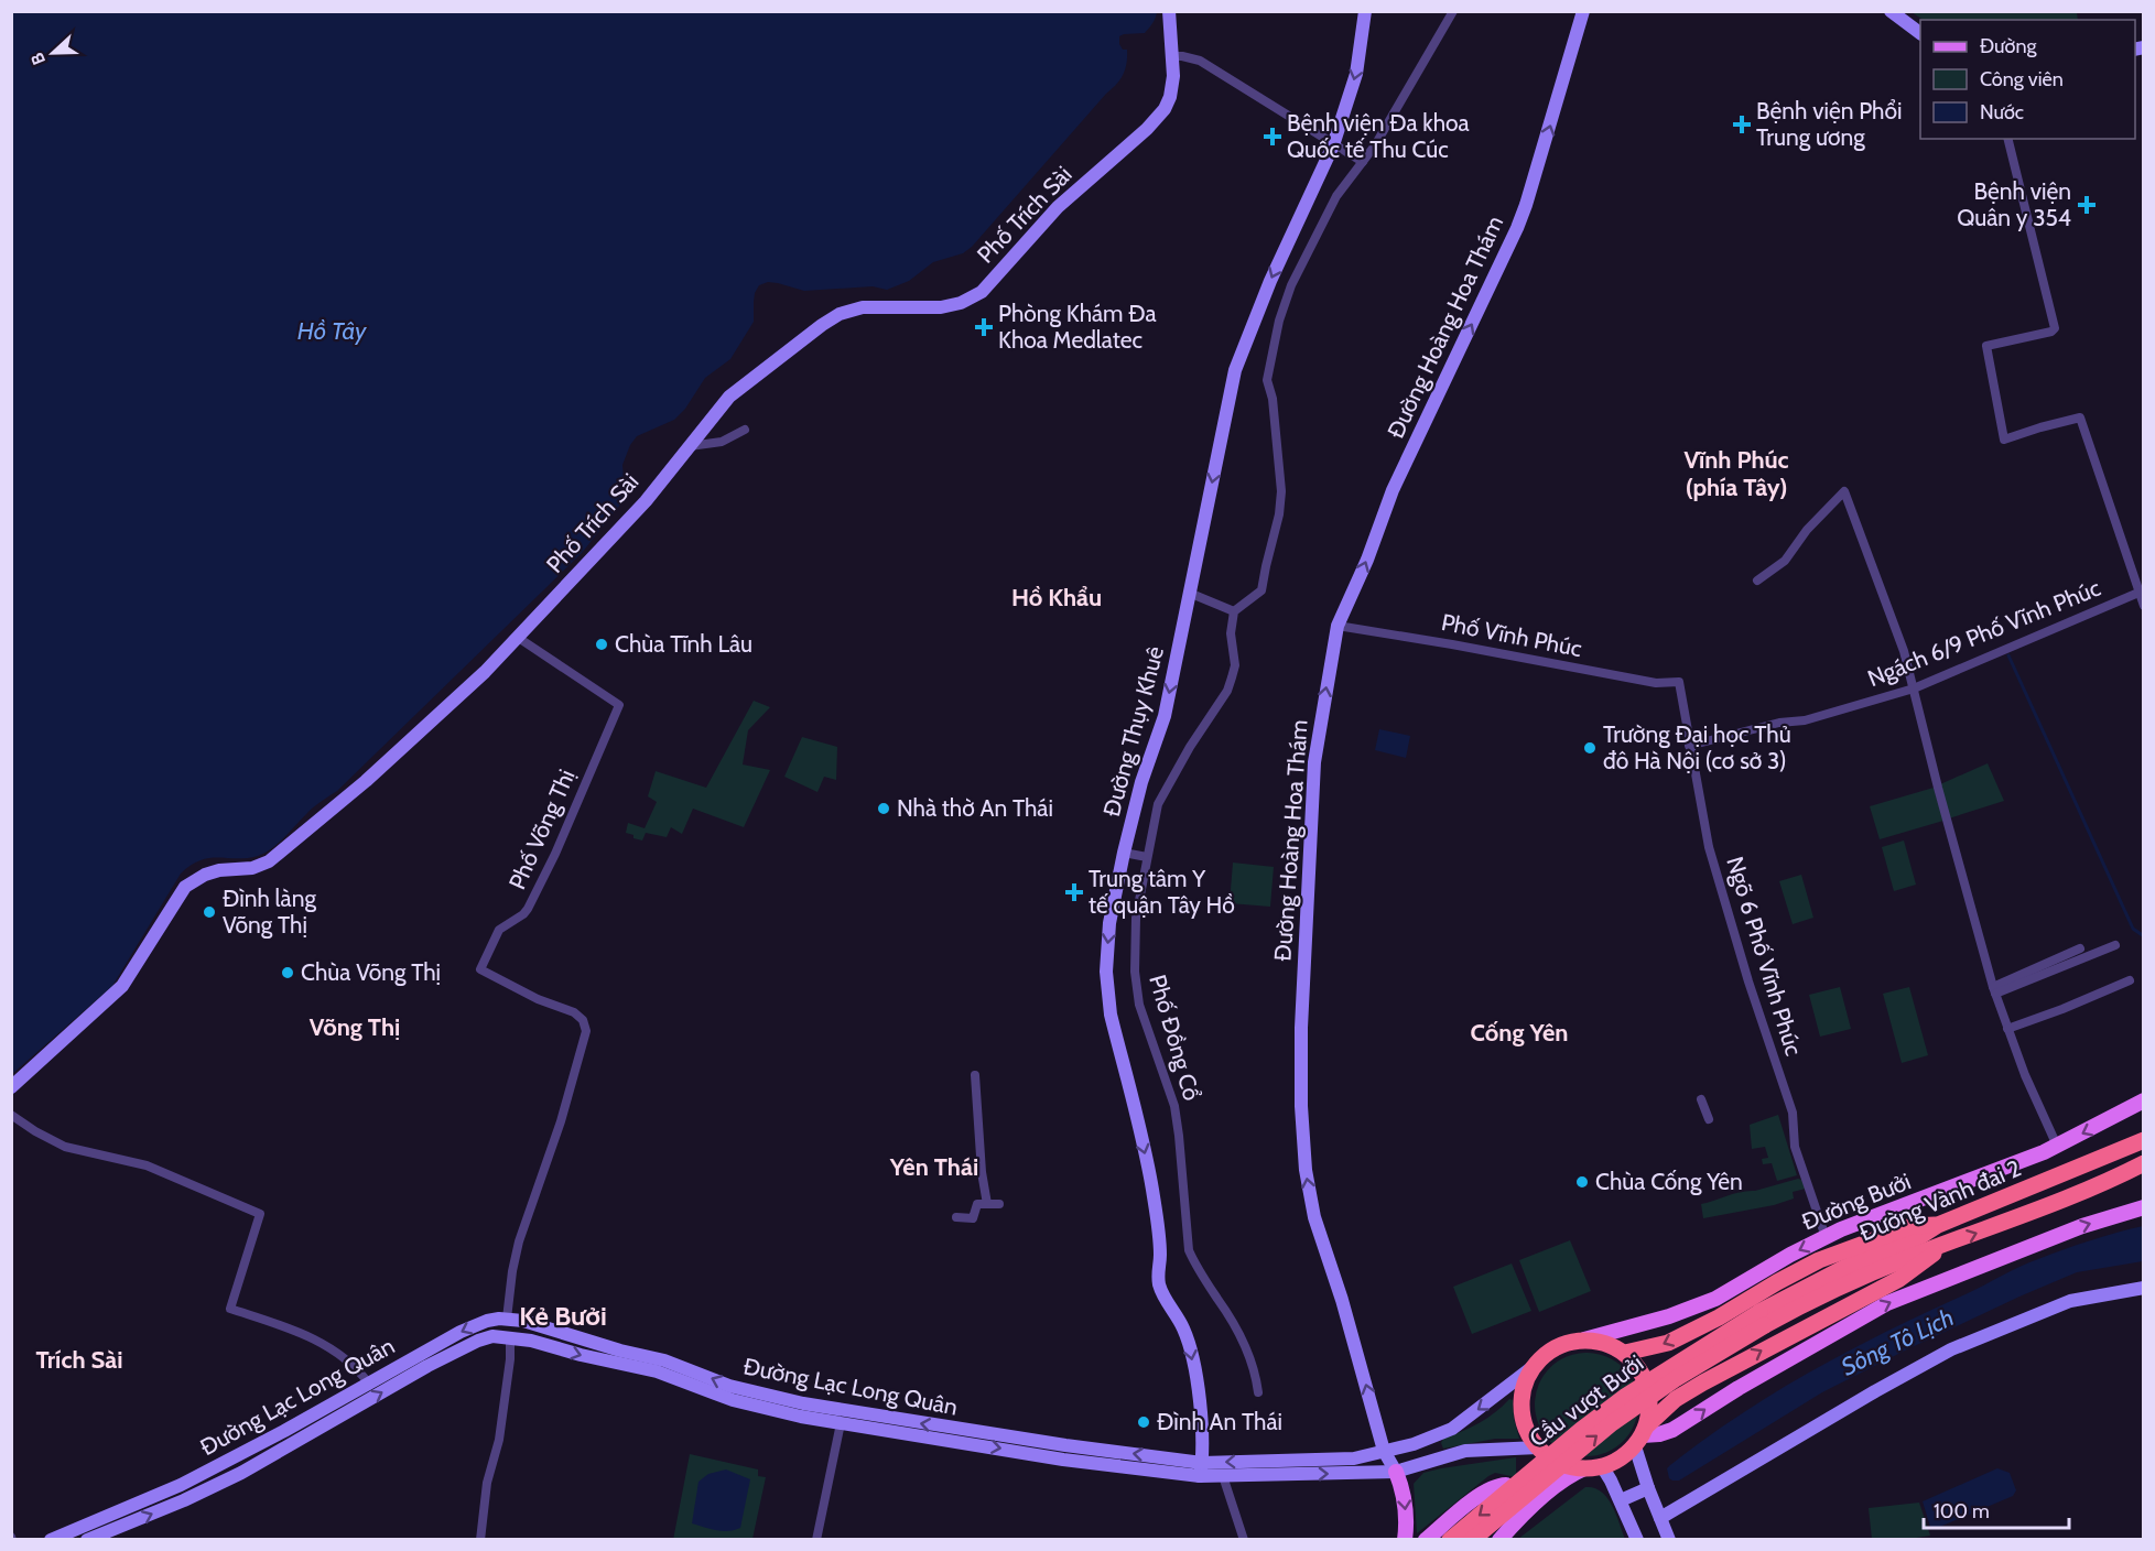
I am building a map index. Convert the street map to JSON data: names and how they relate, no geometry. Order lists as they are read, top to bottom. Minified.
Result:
{"streets":{"highway":["Đường Vành đai 2","Cầu vượt Bưởi"],"main road":["Phố Trích Sài","Đường Hoàng Hoa Thám","Đường Thụy Khuê","Đường Bưởi","Đường Lạc Long Quân"],"street":["Ngách 6/9 Phố Vĩnh Phúc","Phố Vĩnh Phúc","Phố Võng Thị","Ngõ 6 Phố Vĩnh Phúc","Phố Đồng Cổ"]},"crossings":[["Phố Trích Sài","Phố Võng Thị"],["Đường Hoàng Hoa Thám","Phố Vĩnh Phúc"],["Đường Hoàng Hoa Thám","Đường Lạc Long Quân"],["Ngách 6/9 Phố Vĩnh Phúc","Ngõ 6 Phố Vĩnh Phúc"],["Phố Vĩnh Phúc","Ngõ 6 Phố Vĩnh Phúc"],["Đường Thụy Khuê","Đường Lạc Long Quân"],["Phố Võng Thị","Đường Lạc Long Quân"],["Ngõ 6 Phố Vĩnh Phúc","Đường Bưởi"],["Đường Vành đai 2","Cầu vượt Bưởi"]],"one_way":["Đường Hoàng Hoa Thám","Đường Thụy Khuê"],"districts":["Vĩnh Phúc (phía Tây)","Hồ Khẩu","Võng Thị","Cống Yên","Yên Thái","Kẻ Bưởi","Trích Sài"],"water":["Hồ Tây","Sông Tô Lịch"],"places":{"health":["Bệnh viện Phổi Trung ương","Bệnh viện Đa khoa Quốc tế Thu Cúc","Bệnh viện Quân y 354","Phòng Khám Đa Khoa Medlatec","Trung tâm Y tế quận Tây Hồ"],"other":["Chùa Tĩnh Lâu","Trường Đại học Thủ đô Hà Nội (cơ sở 3)","Nhà thờ An Thái","Đình làng Võng Thị","Chùa Võng Thị","Chùa Cống Yên","Đình An Thái"]},"legend":["Đường","Công viên","Nước"],"scale_bar":"100 m","north":"left"}
